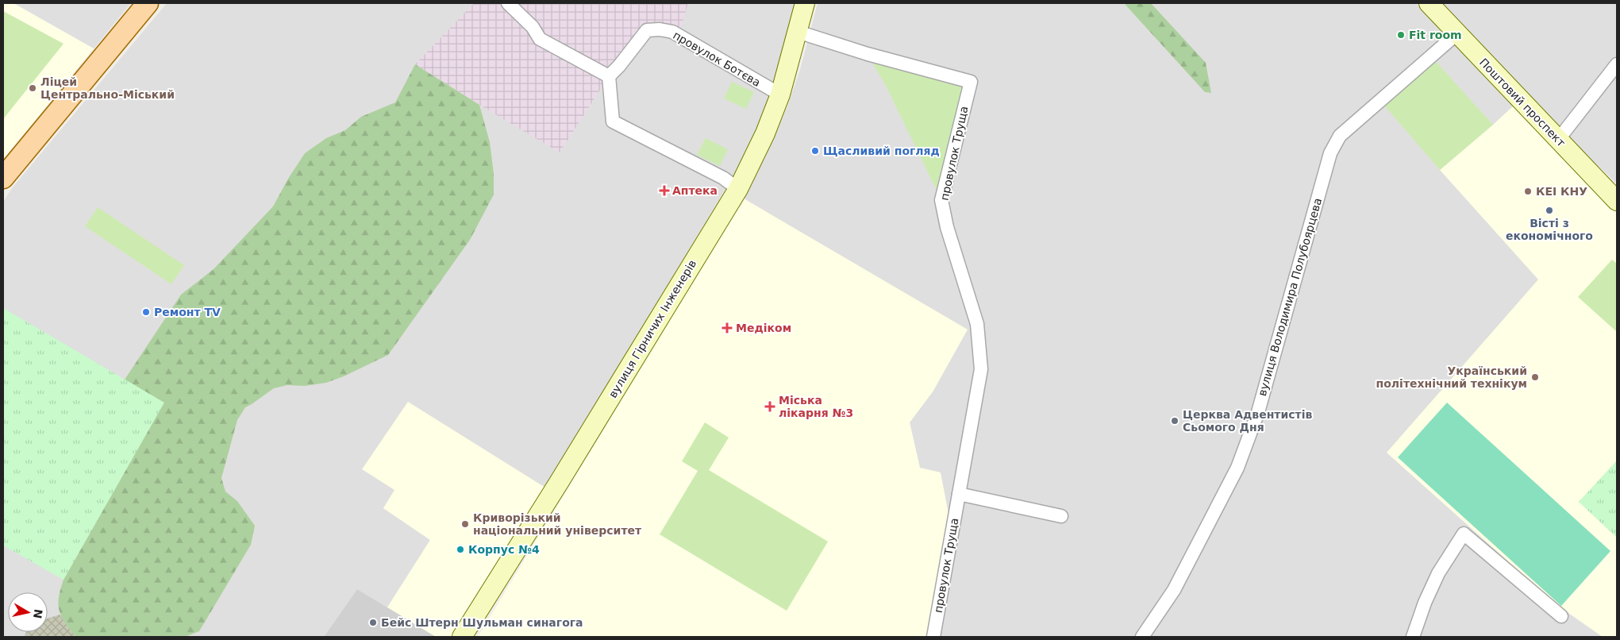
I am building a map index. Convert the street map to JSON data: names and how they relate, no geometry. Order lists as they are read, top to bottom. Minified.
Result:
{"streets":{"street":["провулок Ботєва","Поштовий проспект","провулок Труща","вулиця Володимира Полубоярцева","вулиця Гірничих Інженерів"]},"crossings":[["провулок Ботєва","вулиця Гірничих Інженерів"],["Поштовий проспект","вулиця Володимира Полубоярцева"],["провулок Труща","вулиця Гірничих Інженерів"]],"places":{"other":["Fit room","Ліцей Центрально-Міський","Щасливий погляд","КЕІ КНУ","Вісті з економічного","Ремонт TV","Український політехнічний технікум","Церква Адвентистів Сьомого Дня","Криворізький національний університет","Корпус №4","Бейс Штерн Шульман синагога"],"health":["Аптека","Медіком","Міська лікарня №3"]},"north":"right"}
